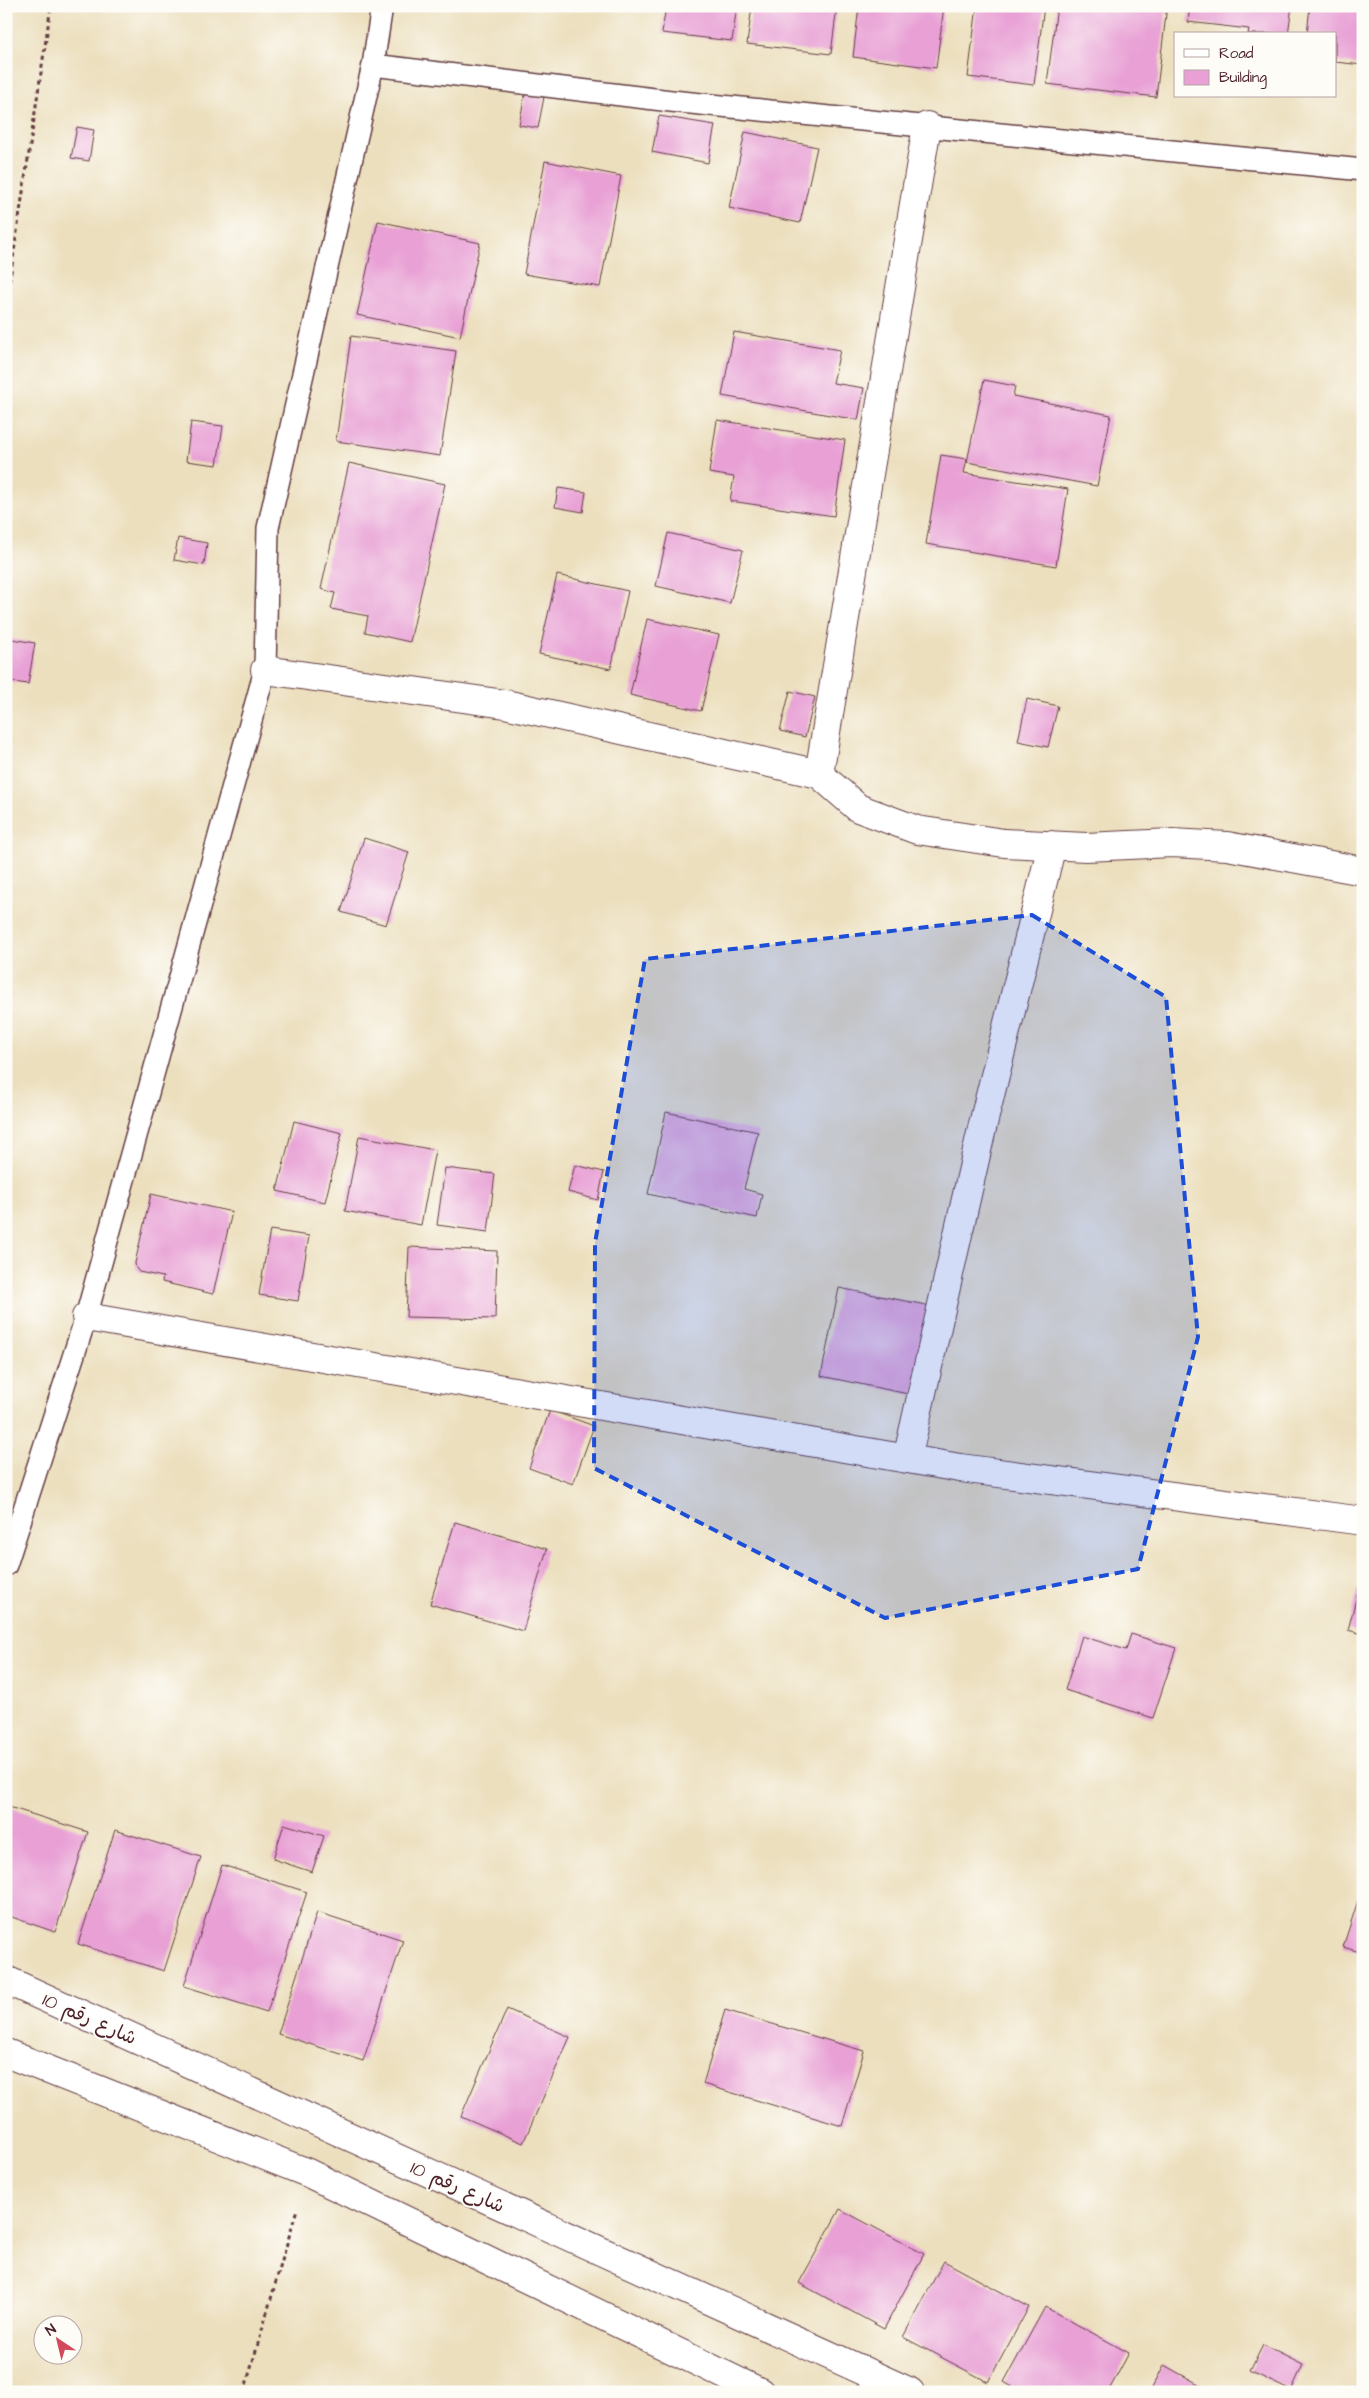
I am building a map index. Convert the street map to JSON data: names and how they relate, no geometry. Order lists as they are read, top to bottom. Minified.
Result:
{"streets":{"street":["شارع رقم 10"]},"legend":["Road","Building"],"north":"top left"}
